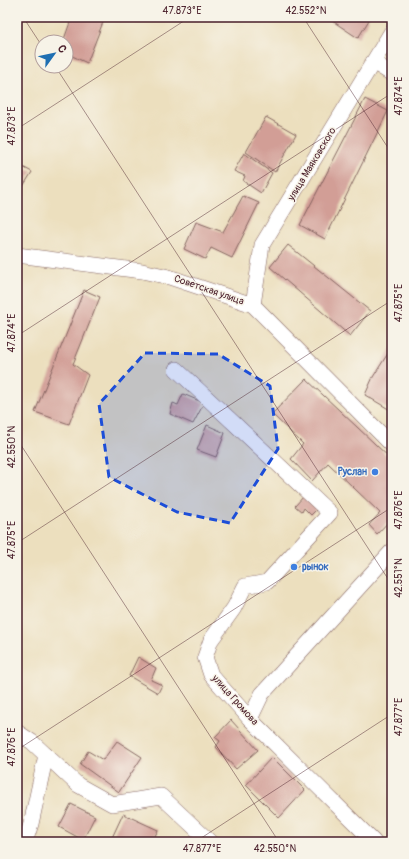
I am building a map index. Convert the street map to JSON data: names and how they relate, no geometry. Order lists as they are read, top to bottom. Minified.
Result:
{"streets":{"street":["улица Маяковского","Советская улица","улица Громова"]},"crossings":[["улица Маяковского","Советская улица"]],"places":["Руслан","рынок"],"north":"top right","coordinates":["47.873°E","42.552°N","47.874°E","47.875°E","42.550°N","47.876°E","42.551°N","47.877°E"]}
